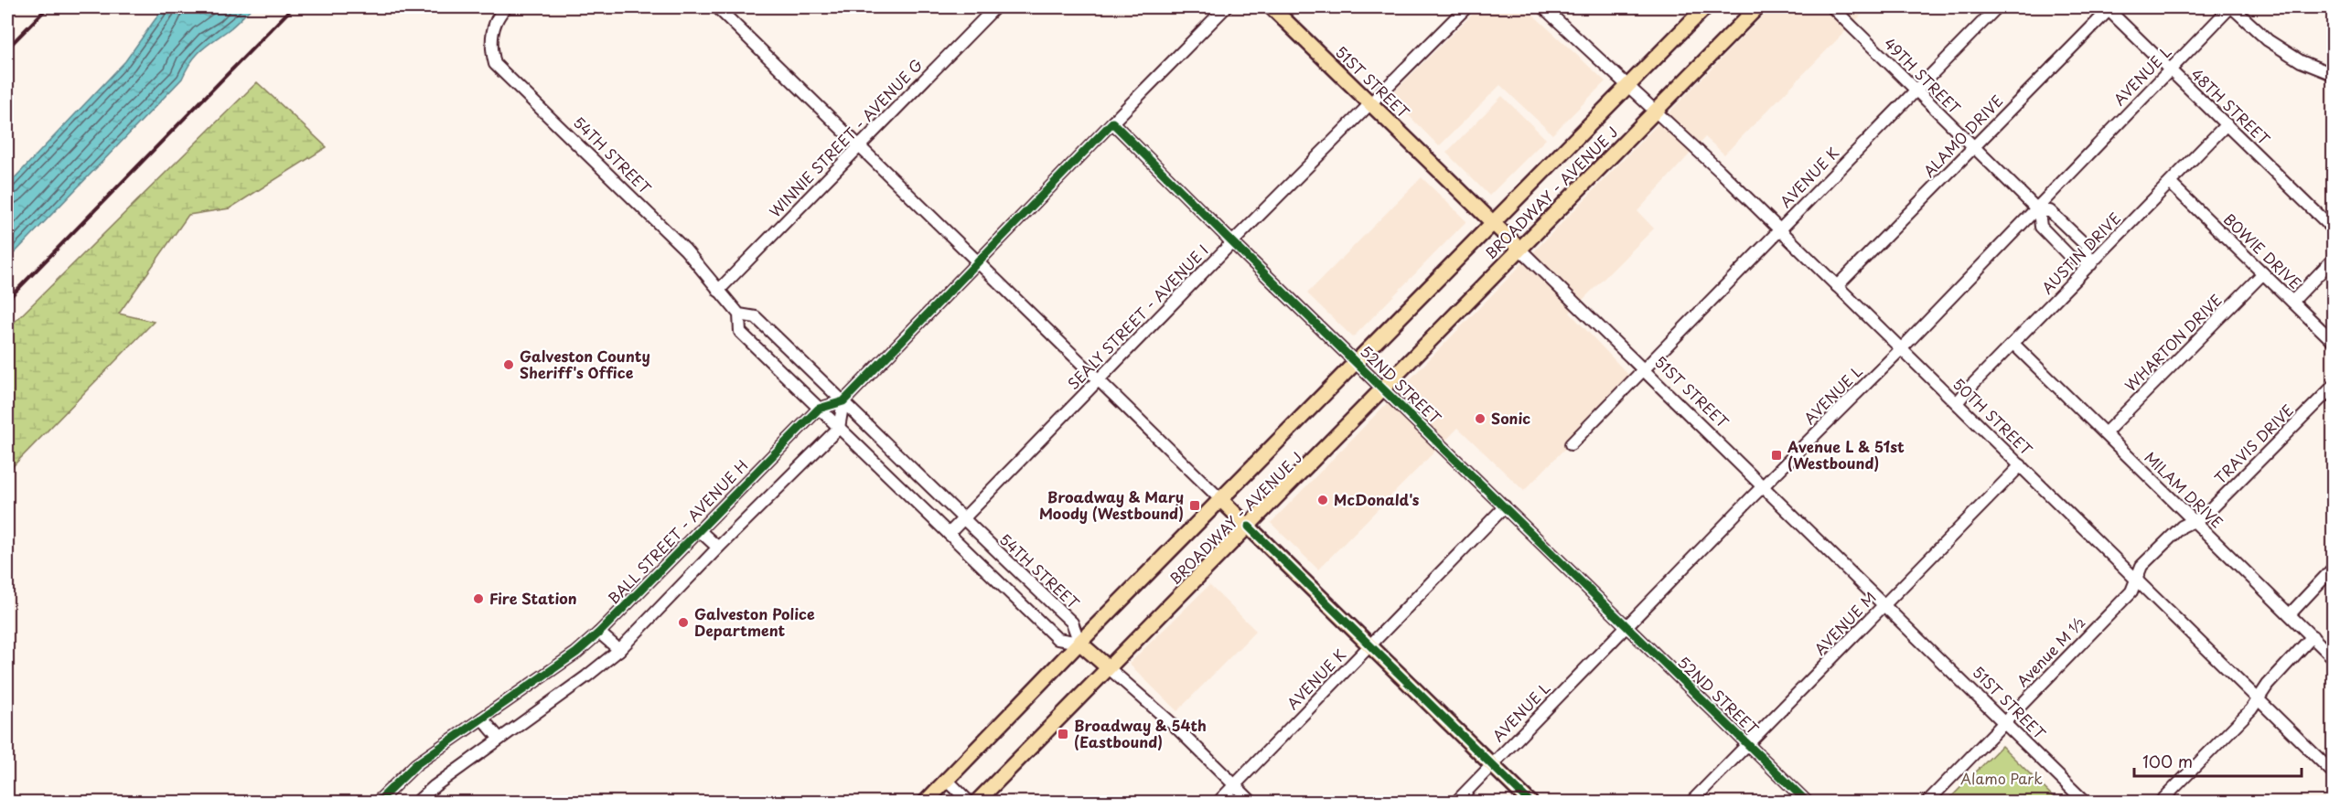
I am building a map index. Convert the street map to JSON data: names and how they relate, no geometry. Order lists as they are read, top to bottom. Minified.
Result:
{"streets":{"main road":["51ST STREET","BROADWAY - AVENUE J"],"street":["49TH STREET","AVENUE L","48TH STREET","ALAMO DRIVE","WINNIE STREET - AVENUE G","54TH STREET","AVENUE K","BOWIE DRIVE","AUSTIN DRIVE","SEALY STREET - AVENUE I","WHARTON DRIVE","52ND STREET","50TH STREET","TRAVIS DRIVE","MILAM DRIVE","BALL STREET - AVENUE H","AVENUE M","Avenue M ½"]},"crossings":[["49TH STREET","AVENUE L"],["49TH STREET","ALAMO DRIVE"],["49TH STREET","AVENUE K"],["49TH STREET","AUSTIN DRIVE"],["AVENUE L","51ST STREET"],["AVENUE L","48TH STREET"],["AVENUE L","52ND STREET"],["AVENUE L","50TH STREET"],["51ST STREET","AVENUE K"],["51ST STREET","BROADWAY - AVENUE J"],["51ST STREET","SEALY STREET - AVENUE I"],["51ST STREET","AVENUE M"],["51ST STREET","Avenue M ½"],["48TH STREET","ALAMO DRIVE"],["48TH STREET","AUSTIN DRIVE"],["ALAMO DRIVE","50TH STREET"],["WINNIE STREET - AVENUE G","54TH STREET"],["54TH STREET","BROADWAY - AVENUE J"],["54TH STREET","SEALY STREET - AVENUE I"],["54TH STREET","BALL STREET - AVENUE H"],["AVENUE K","52ND STREET"],["AVENUE K","50TH STREET"],["BROADWAY - AVENUE J","52ND STREET"],["BROADWAY - AVENUE J","50TH STREET"],["BOWIE DRIVE","AUSTIN DRIVE"],["BOWIE DRIVE","WHARTON DRIVE"],["AUSTIN DRIVE","50TH STREET"],["AUSTIN DRIVE","MILAM DRIVE"],["SEALY STREET - AVENUE I","52ND STREET"],["WHARTON DRIVE","MILAM DRIVE"],["52ND STREET","AVENUE M"],["50TH STREET","AVENUE M"],["50TH STREET","Avenue M ½"],["TRAVIS DRIVE","MILAM DRIVE"],["TRAVIS DRIVE","Avenue M ½"],["MILAM DRIVE","Avenue M ½"]],"parks":["Alamo Park"],"places":{"other":["Galveston County Sheriff's Office","Sonic","McDonald's","Fire Station","Galveston Police Department"],"transit":["Avenue L & 51st (Westbound)","Broadway & Mary Moody (Westbound)","Broadway & 54th (Eastbound)"]},"scale_bar":"100 m"}
